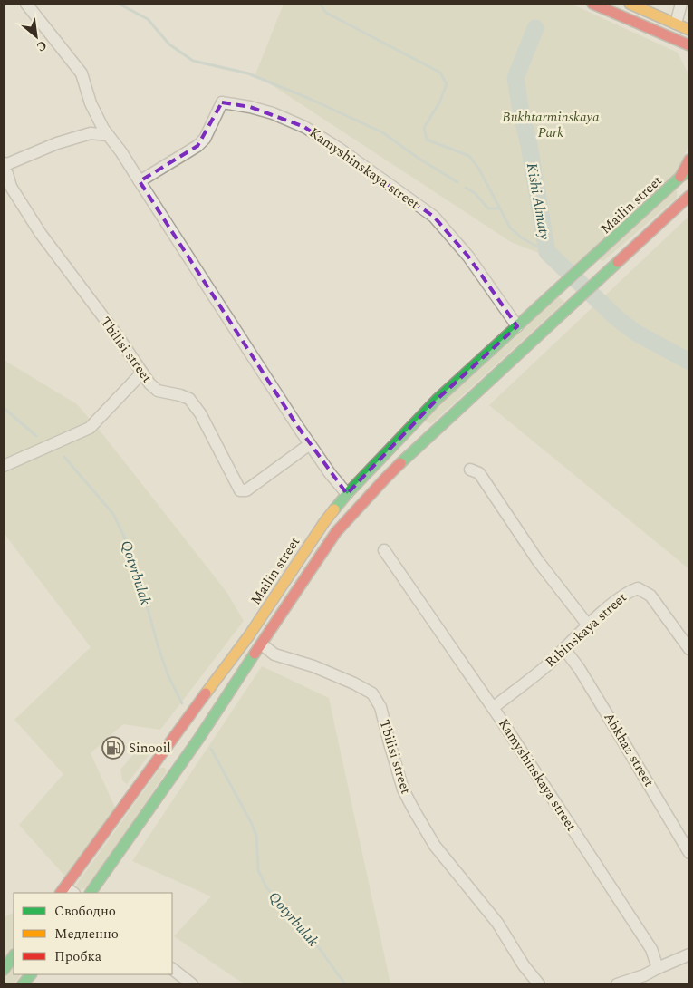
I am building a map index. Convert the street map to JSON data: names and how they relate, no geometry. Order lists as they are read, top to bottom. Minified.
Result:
{"streets":{"main road":["Mailin street"],"street":["Kamyshinskaya street","Tbilisi street","Ribinskaya street","Abkhaz street"]},"crossings":[["Kamyshinskaya street","Mailin street"],["Kamyshinskaya street","Ribinskaya street"],["Mailin street","Tbilisi street"],["Ribinskaya street","Abkhaz street"]],"water":["Kіshі Almaty","Qotyrbulak"],"parks":["Bukhtarminskaya Park"],"places":{"fuel station":["Sinooil"]},"legend":["Свободно","Медленно","Пробка"],"north":"bottom right"}
